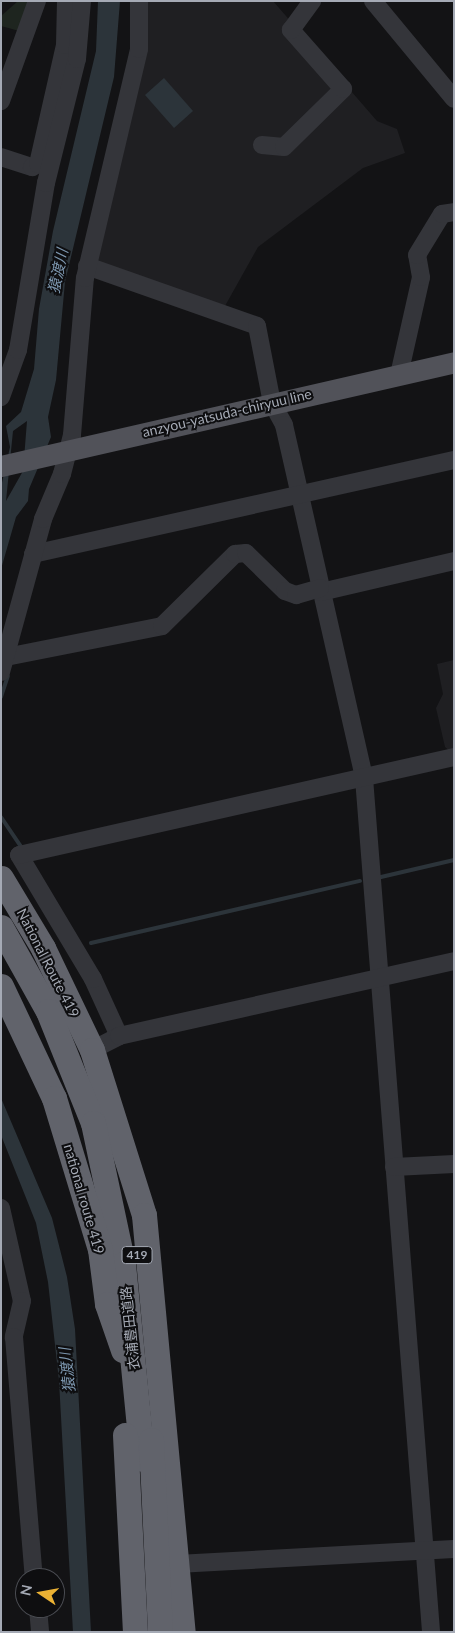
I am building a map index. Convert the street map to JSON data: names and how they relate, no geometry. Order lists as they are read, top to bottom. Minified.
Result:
{"streets":{"highway":["National Route 419","national route 419","419","衣浦豊田道路"],"main road":["anzyou-yatsuda-chiryuu line"]},"crossings":[["National Route 419","419"],["national route 419","衣浦豊田道路"]],"water":["猿渡川"],"north":"left"}
